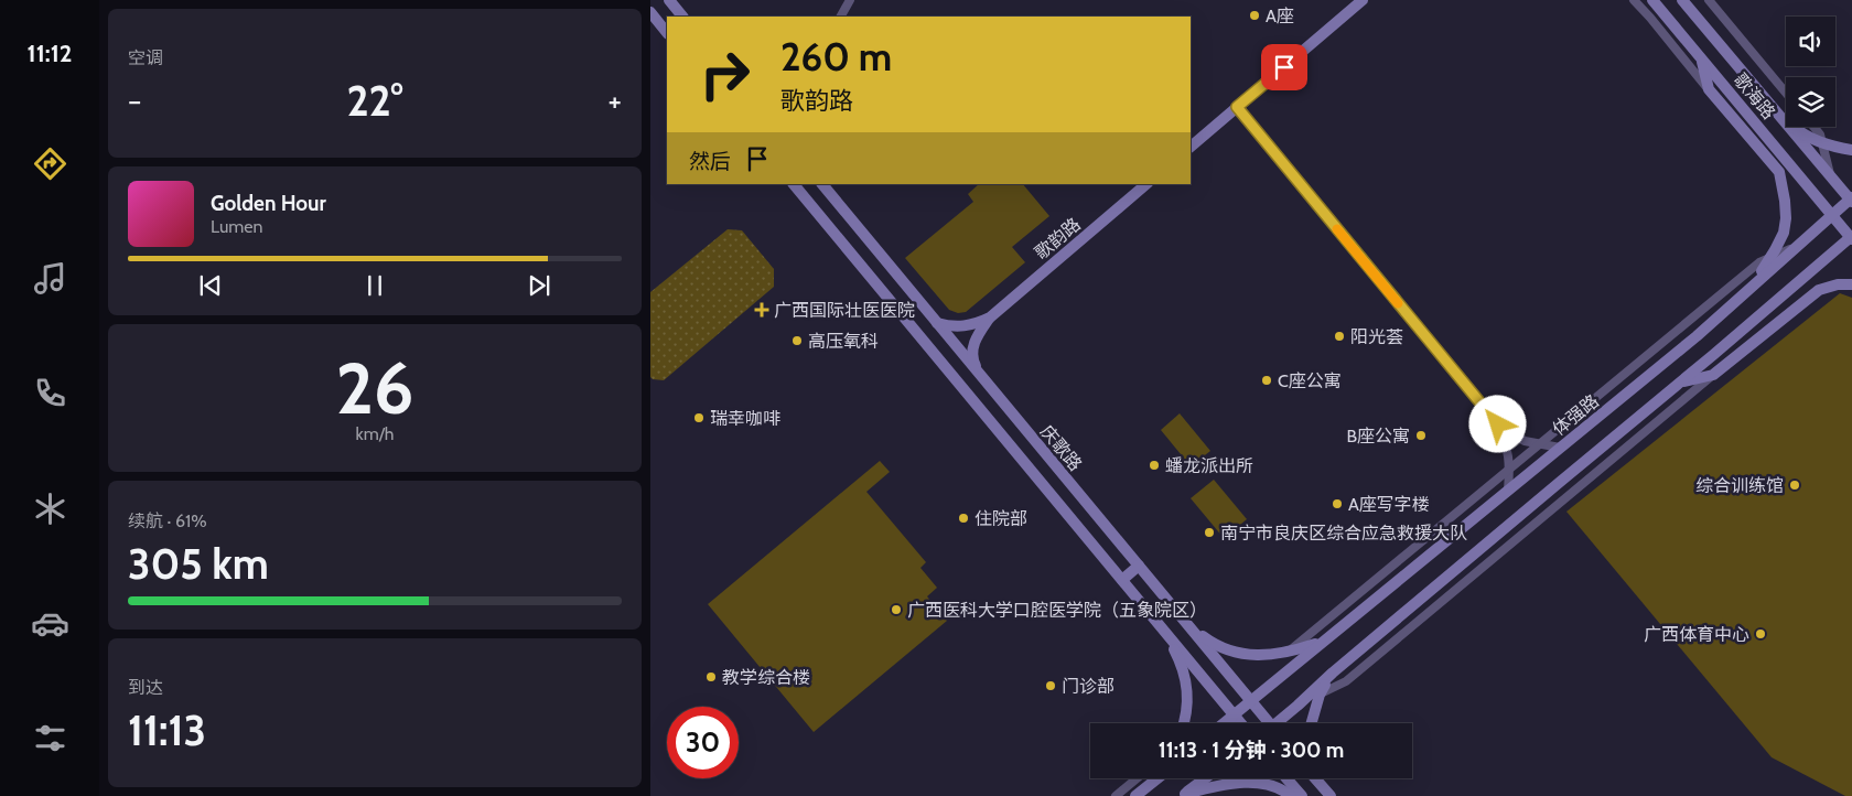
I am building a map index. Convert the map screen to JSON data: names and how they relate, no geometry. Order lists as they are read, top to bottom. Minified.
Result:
{"streets":{"main road":["歌海路","歌韵路","体强路","庆歌路"]},"crossings":[["歌海路","体强路"],["歌韵路","庆歌路"],["体强路","庆歌路"]],"places":{"other":["A座","阳光荟","高压氧科","C座公寓","瑞幸咖啡","B座公寓","蟠龙派出所","综合训练馆","A座写字楼","住院部","南宁市良庆区综合应急救援大队","广西医科大学口腔医学院（五象院区）","广西体育中心","教学综合楼","门诊部"],"health":["广西国际壮医医院"]},"page":{"tabs":"11:12","tile":["空调",["26","km/h"],["续航 · 61%","305 km"],["到达","11:13"]],"turn":["260 m","歌韵路"],"heat":["−","22°","+"],"then":"然后","song":["Golden Hour","Lumen"],"limit":"30","trip":"11:13 · 1 分钟 · 300 m"}}
